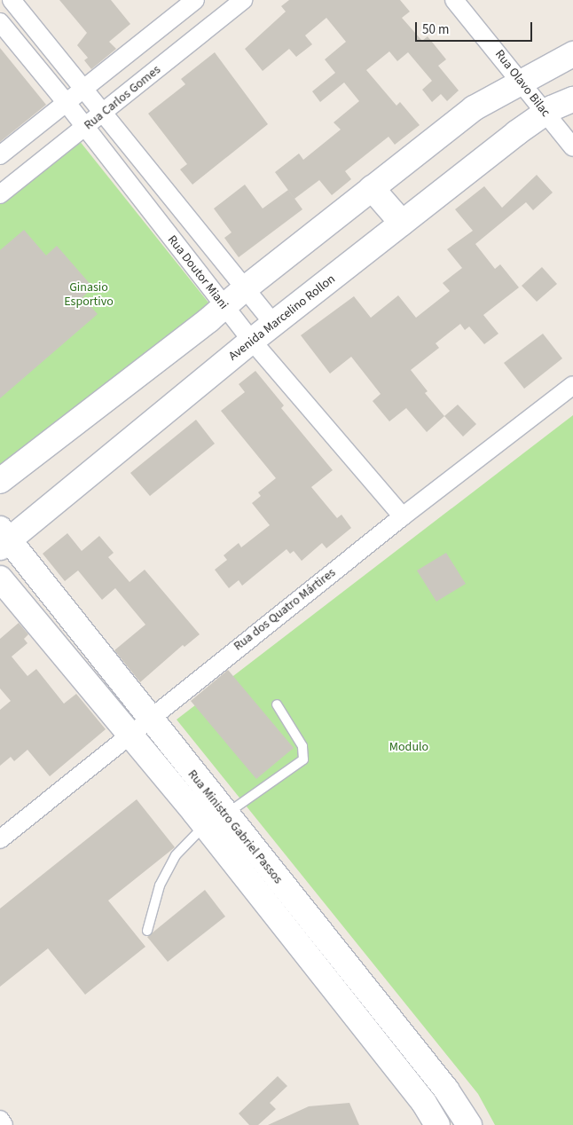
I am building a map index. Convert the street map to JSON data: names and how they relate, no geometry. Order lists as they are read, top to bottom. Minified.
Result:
{"streets":{"main road":["Avenida Marcelino Rollon","Rua Ministro Gabriel Passos"],"street":["Rua Olavo Bilac","Rua Carlos Gomes","Rua Doutor Miani","Rua dos Quatro Mártires"]},"crossings":[["Rua Olavo Bilac","Avenida Marcelino Rollon"],["Rua Carlos Gomes","Rua Doutor Miani"],["Rua Doutor Miani","Avenida Marcelino Rollon"],["Rua Doutor Miani","Rua dos Quatro Mártires"],["Avenida Marcelino Rollon","Rua Ministro Gabriel Passos"],["Rua dos Quatro Mártires","Rua Ministro Gabriel Passos"]],"parks":["Ginasio Esportivo","Modulo"],"scale_bar":"50 m"}
